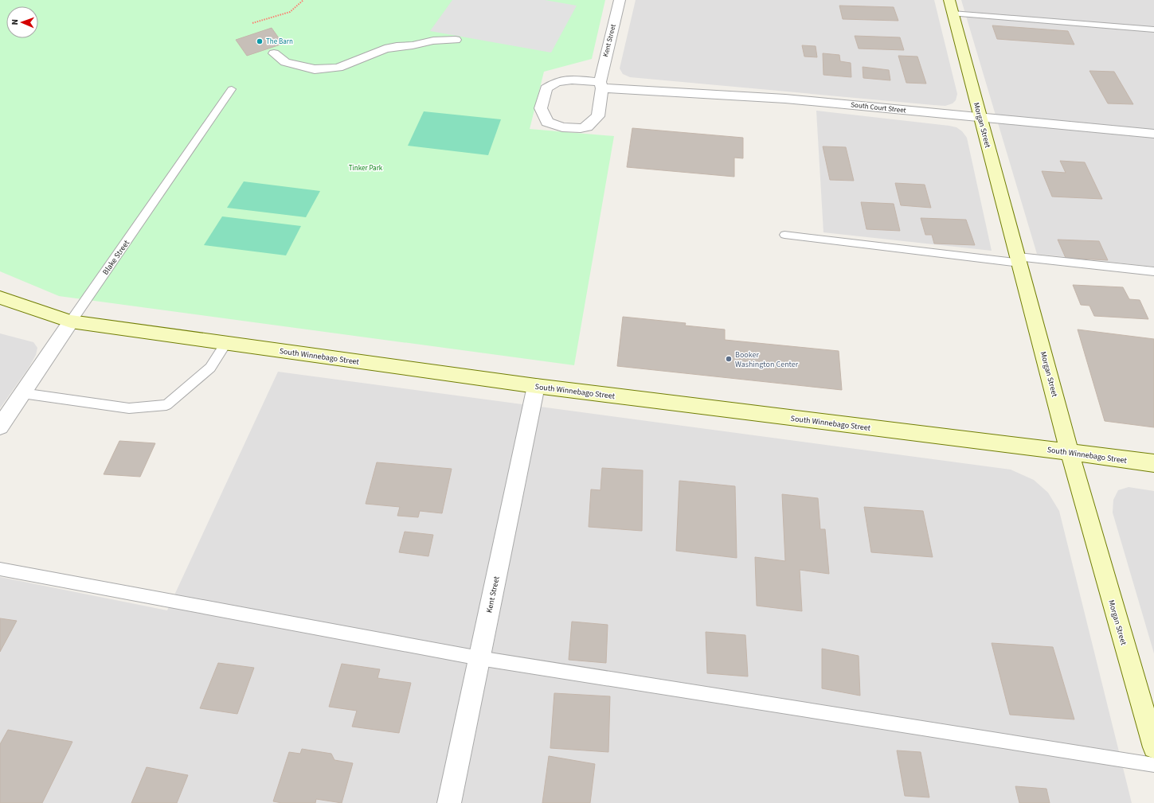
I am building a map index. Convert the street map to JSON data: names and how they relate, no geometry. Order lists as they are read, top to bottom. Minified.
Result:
{"streets":{"main road":["Morgan Street","South Winnebago Street"],"street":["Kent Street","South Court Street","Blake Street"]},"crossings":[["Kent Street","South Court Street"],["Kent Street","South Winnebago Street"],["South Court Street","Morgan Street"],["Morgan Street","South Winnebago Street"],["Blake Street","South Winnebago Street"]],"parks":["Tinker Park"],"places":["The Barn","Booker Washington Center"],"north":"left"}
